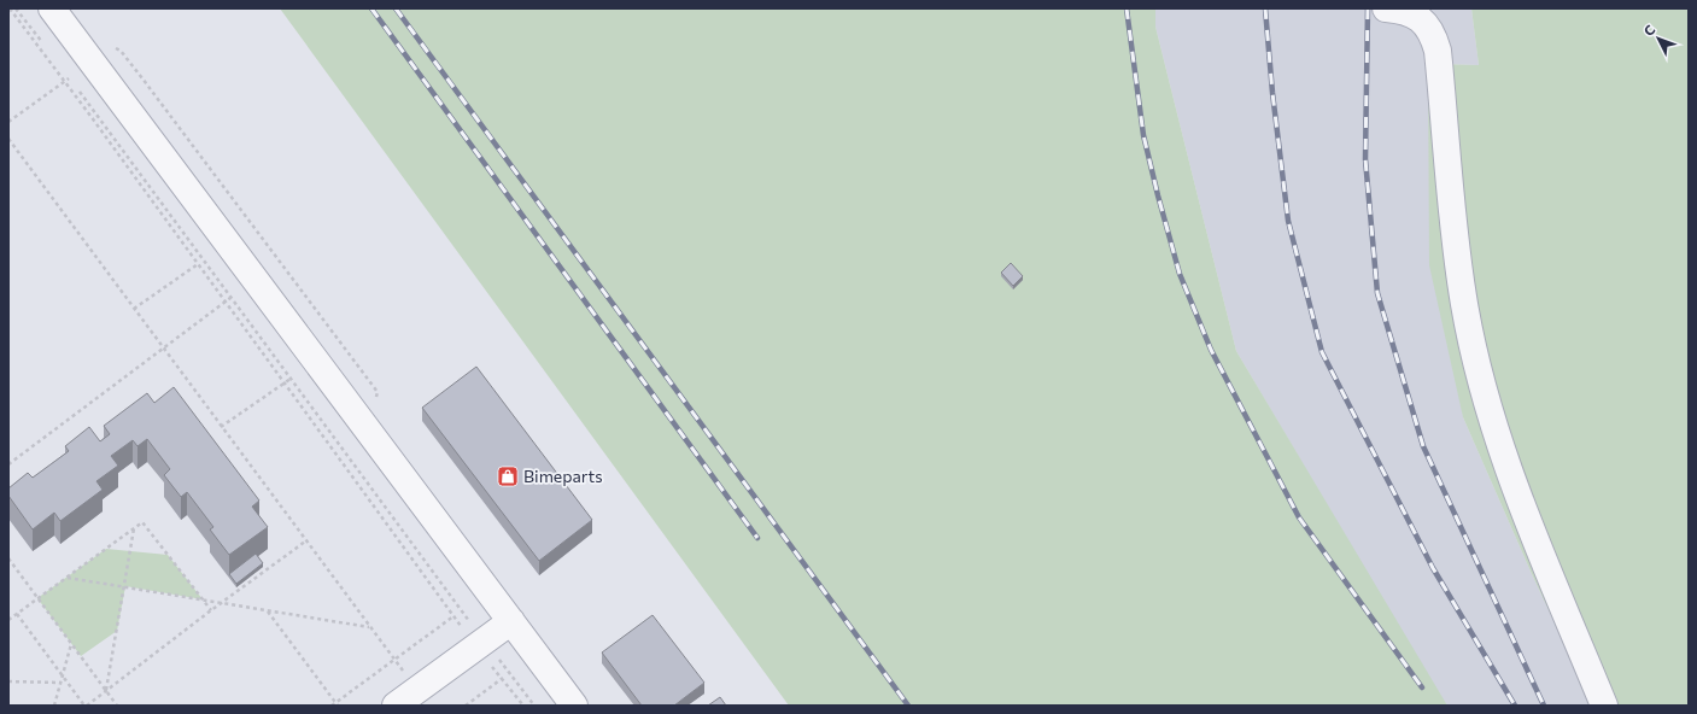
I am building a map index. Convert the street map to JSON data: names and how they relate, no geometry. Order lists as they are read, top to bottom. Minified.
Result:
{"places":{"shop":["Bimeparts"]},"north":"top left"}
